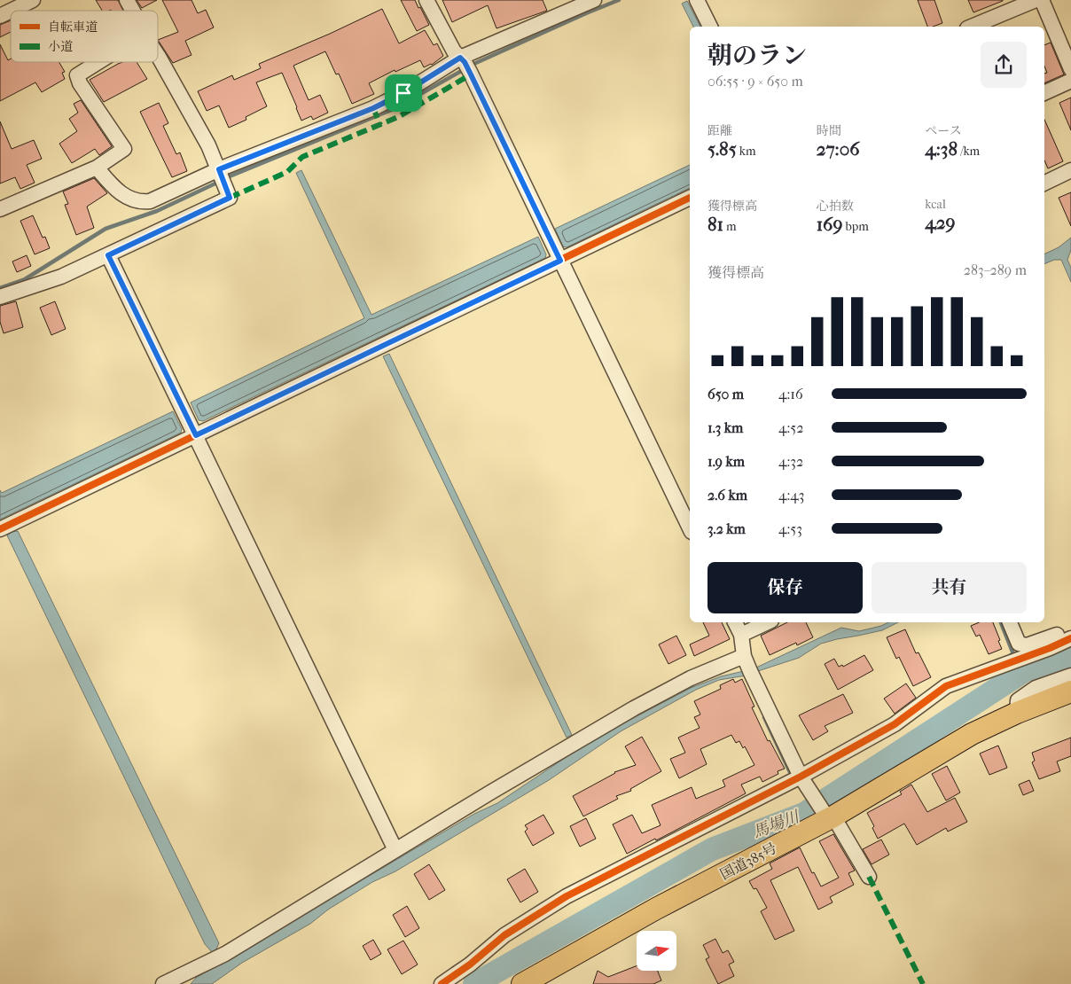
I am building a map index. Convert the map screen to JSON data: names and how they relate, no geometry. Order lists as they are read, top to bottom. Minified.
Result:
{"streets":{"highway":["国道385号"]},"water":["馬場川"],"legend":["自転車道","小道"],"north":"right","page":{"heading":["朝のラン","06:55 · 9 × 650 m"],"stats":[["距離","5.85 km"],["時間","27:06"],["ペース","4:38 /km"],["獲得標高","81 m"],["心拍数","169 bpm"],["kcal","429"]],"chart":["獲得標高","283–289 m"],"list":[{"name":"650 m","note":"4:16"},{"name":"1.3 km","note":"4:52"},{"name":"1.9 km","note":"4:32"},{"name":"2.6 km","note":"4:43"},{"name":"3.2 km","note":"4:53"}],"buttons":["保存","共有"]}}
